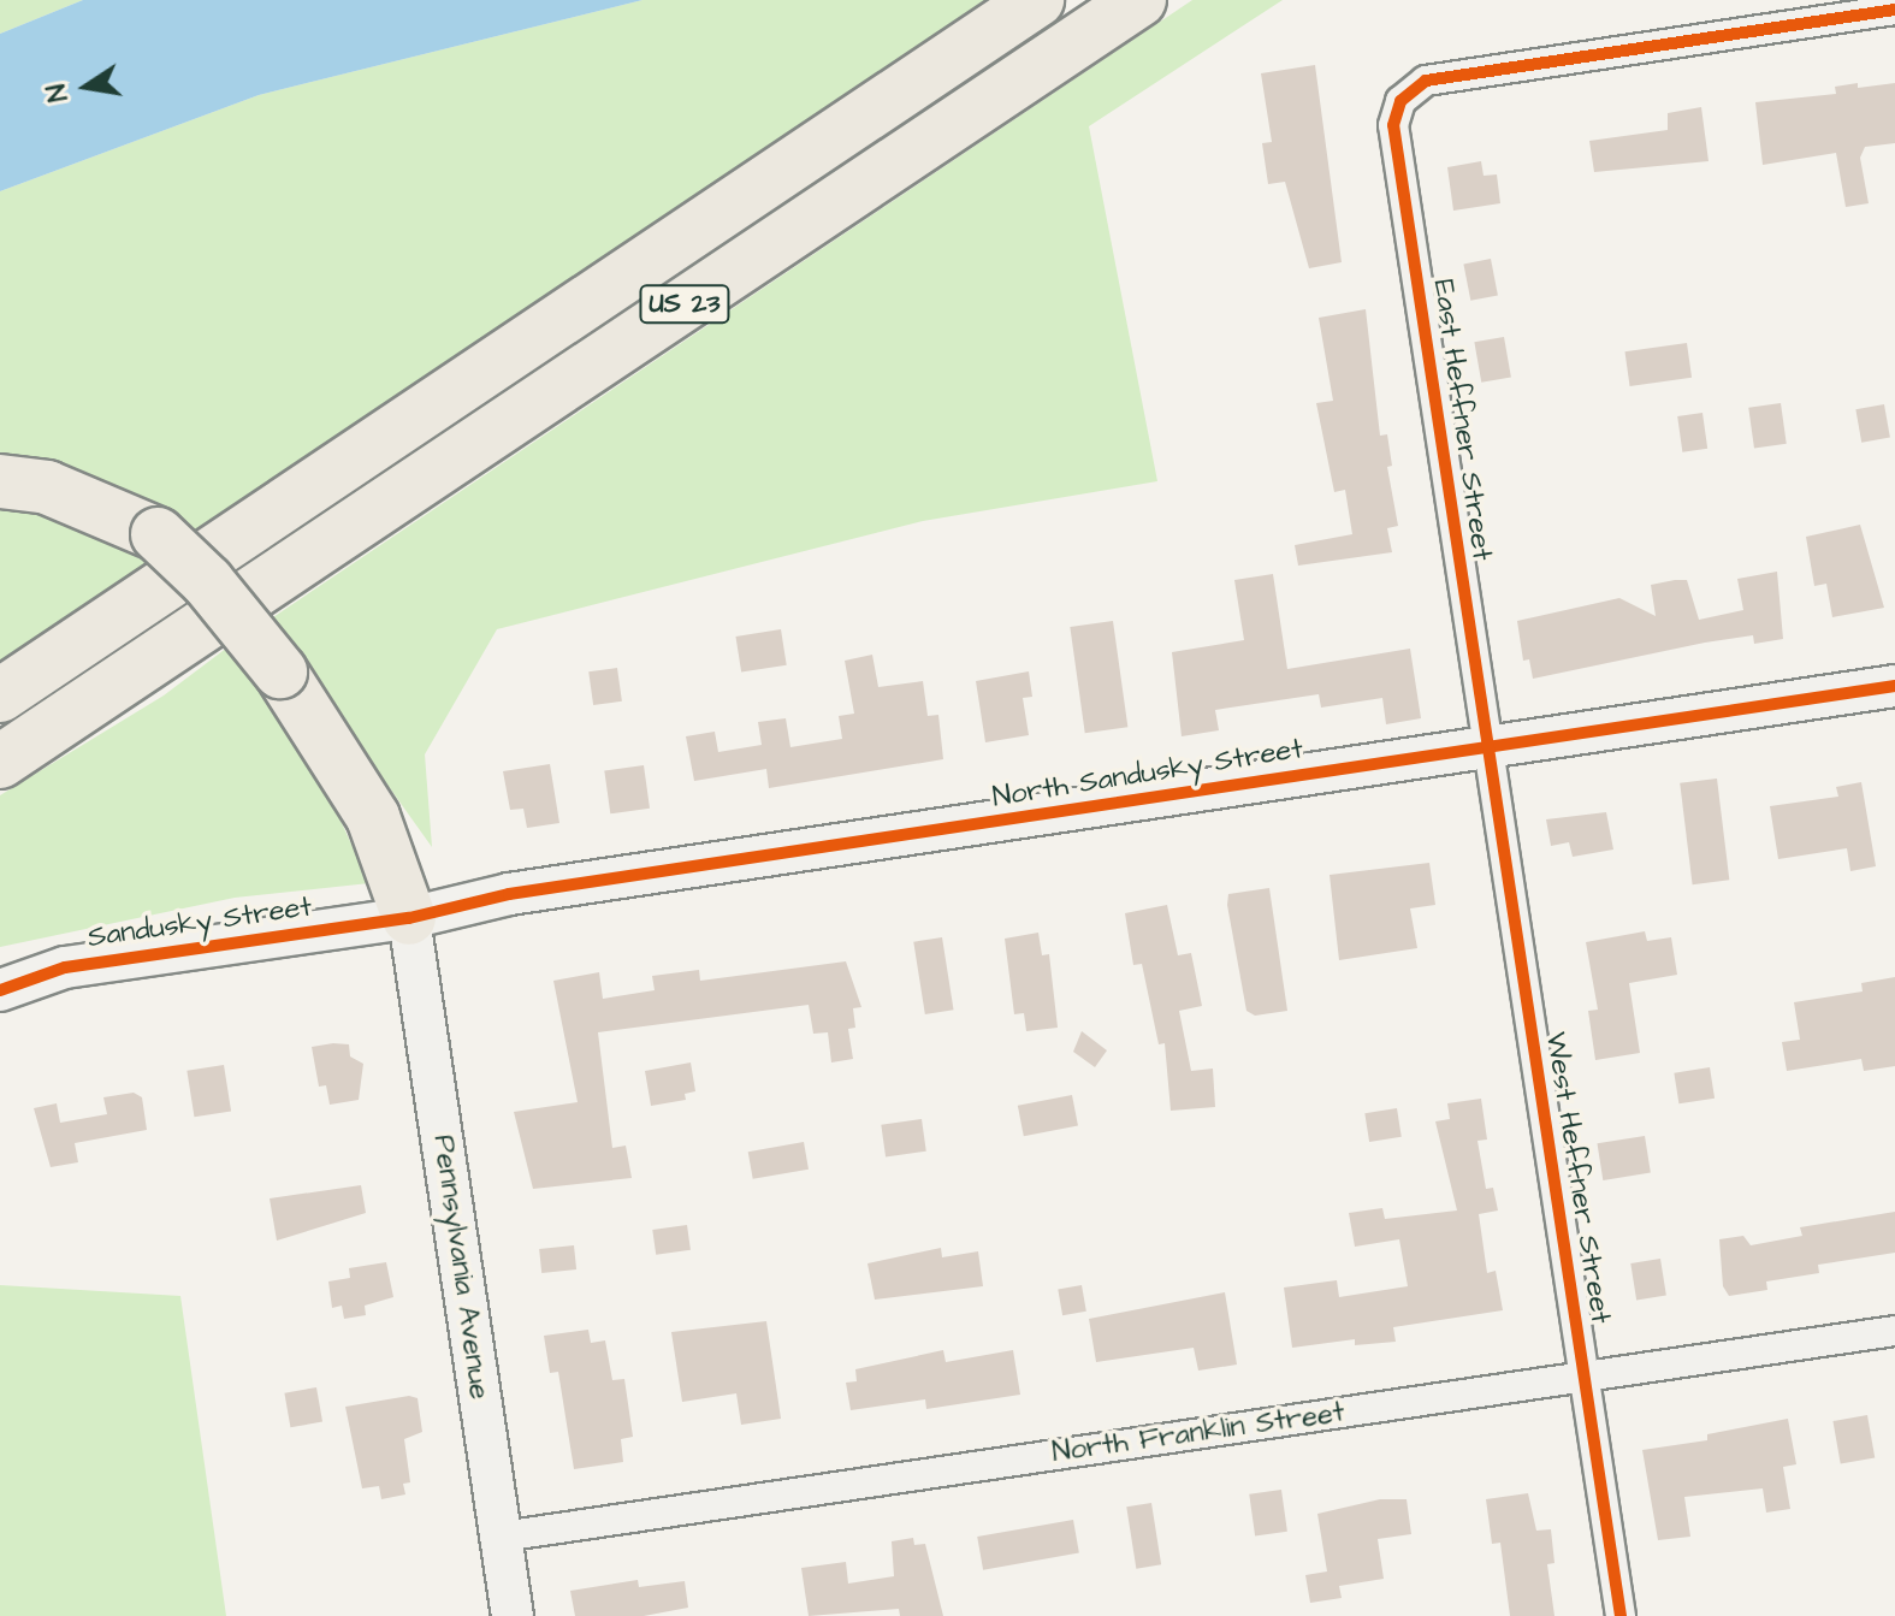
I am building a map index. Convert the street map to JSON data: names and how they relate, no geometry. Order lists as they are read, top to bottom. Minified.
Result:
{"streets":{"highway":["US 23"],"street":["East Heffner Street","North Sandusky Street","Sandusky Street","West Heffner Street","Pennsylvania Avenue","North Franklin Street"]},"crossings":[["East Heffner Street","North Sandusky Street"],["East Heffner Street","West Heffner Street"],["North Sandusky Street","Sandusky Street"],["North Sandusky Street","West Heffner Street"],["North Sandusky Street","Pennsylvania Avenue"],["Sandusky Street","Pennsylvania Avenue"],["West Heffner Street","North Franklin Street"],["Pennsylvania Avenue","North Franklin Street"]],"north":"left"}
